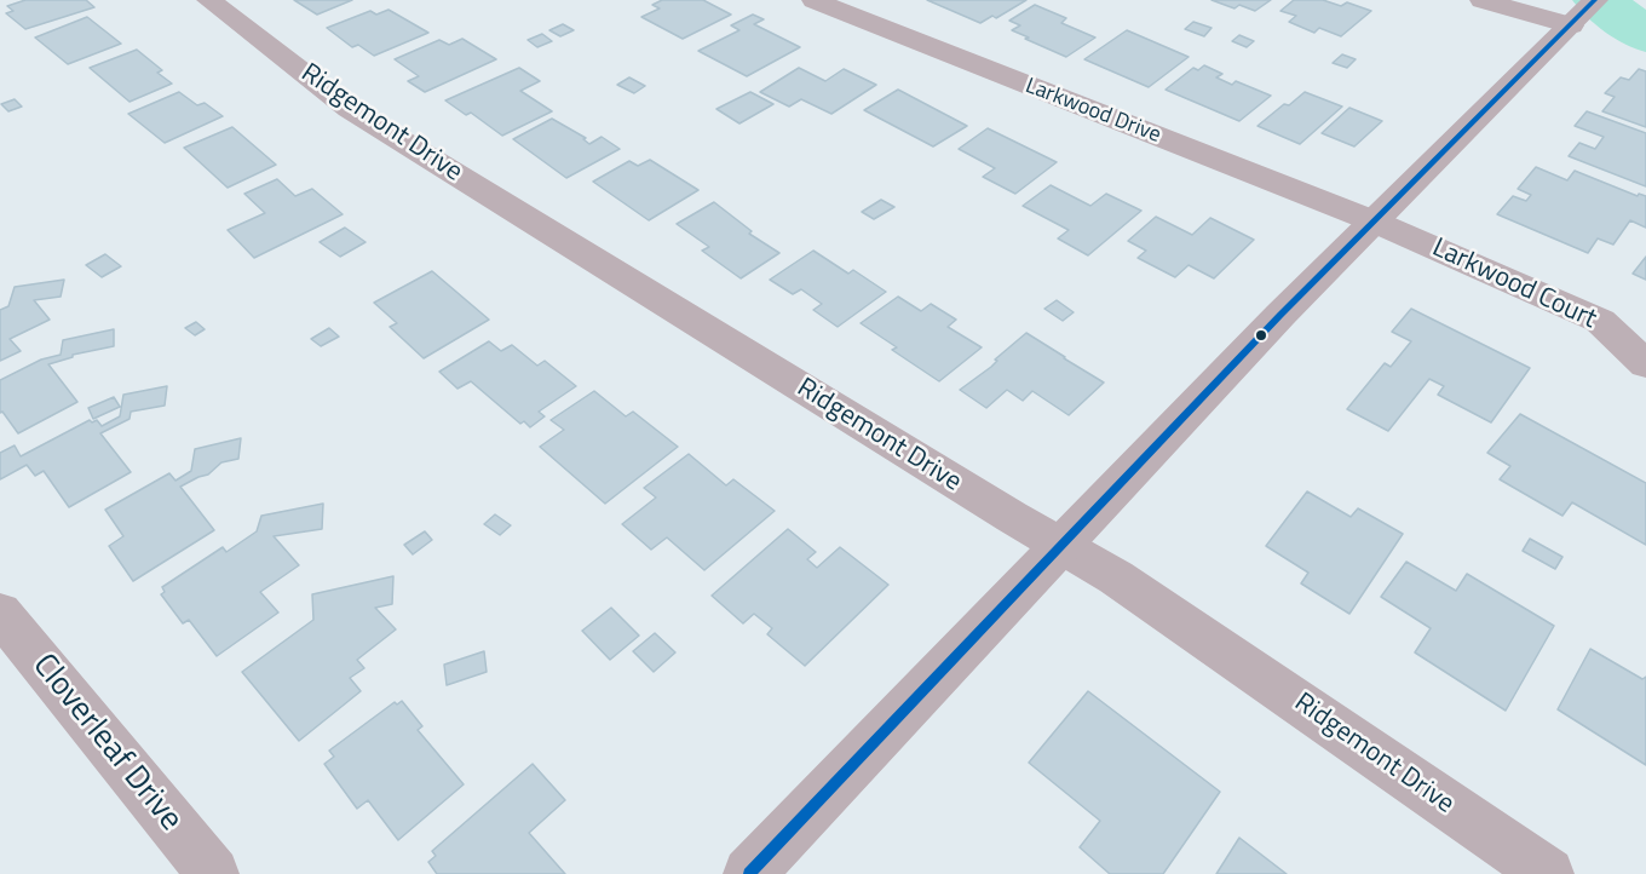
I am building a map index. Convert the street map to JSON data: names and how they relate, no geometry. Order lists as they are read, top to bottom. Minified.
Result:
{"streets":{"street":["Larkwood Drive","Ridgemont Drive","Larkwood Court","Cloverleaf Drive"]},"crossings":[["Larkwood Drive","Larkwood Court"]]}
